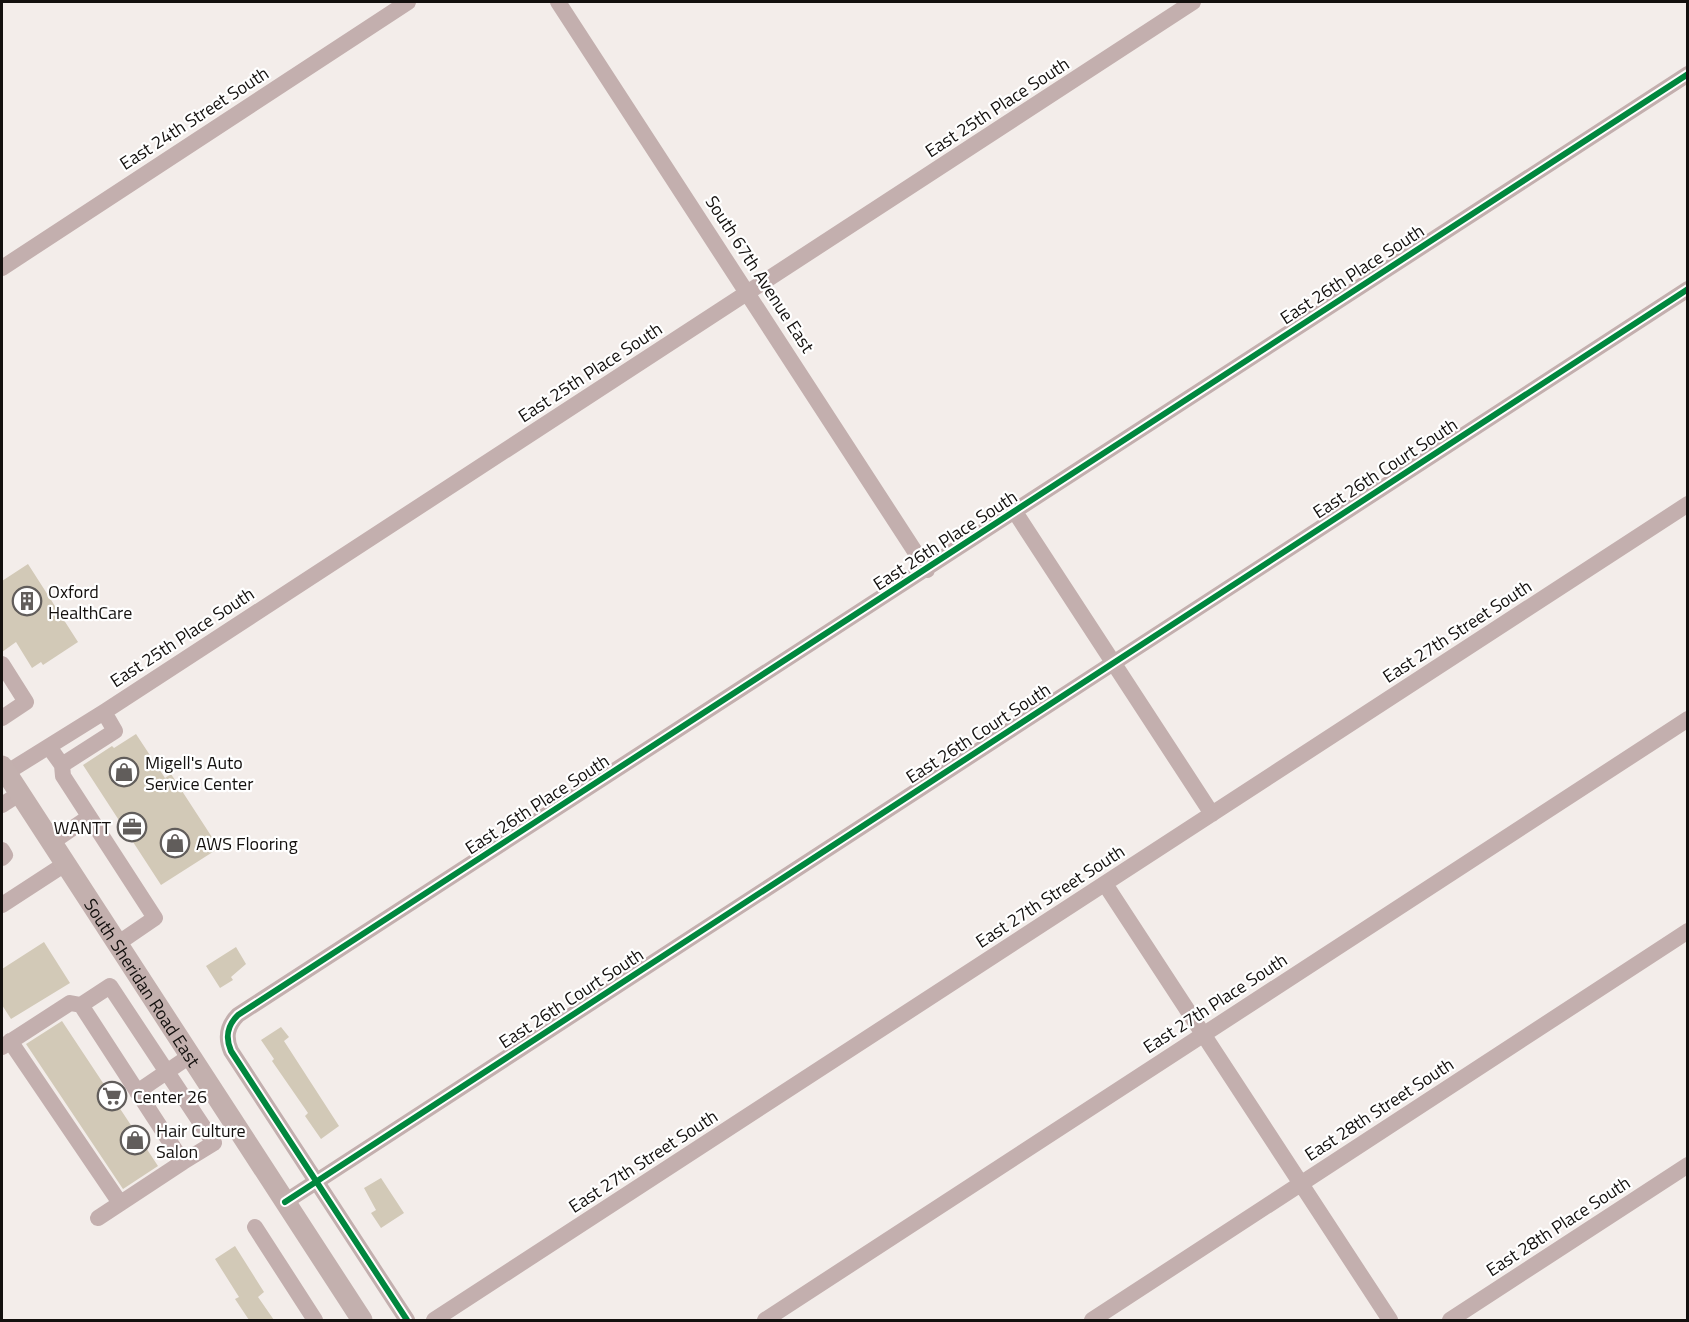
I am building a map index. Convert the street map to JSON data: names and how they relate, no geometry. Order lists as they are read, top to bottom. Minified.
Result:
{"streets":{"main road":["South Sheridan Road East"],"street":["East 25th Place South","East 24th Street South","South 67th Avenue East","East 26th Place South","East 26th Court South","East 27th Street South","East 27th Place South","East 28th Street South","East 28th Place South"]},"crossings":[["East 25th Place South","South 67th Avenue East"],["East 25th Place South","South Sheridan Road East"],["South 67th Avenue East","East 26th Place South"],["East 26th Place South","East 26th Court South"],["East 26th Court South","South Sheridan Road East"]],"places":{"building":["Oxford HealthCare"],"shop":["Migell's Auto Service Center","AWS Flooring","Hair Culture Salon"],"office":["WANTT"],"supermarket":["Center 26"]}}
